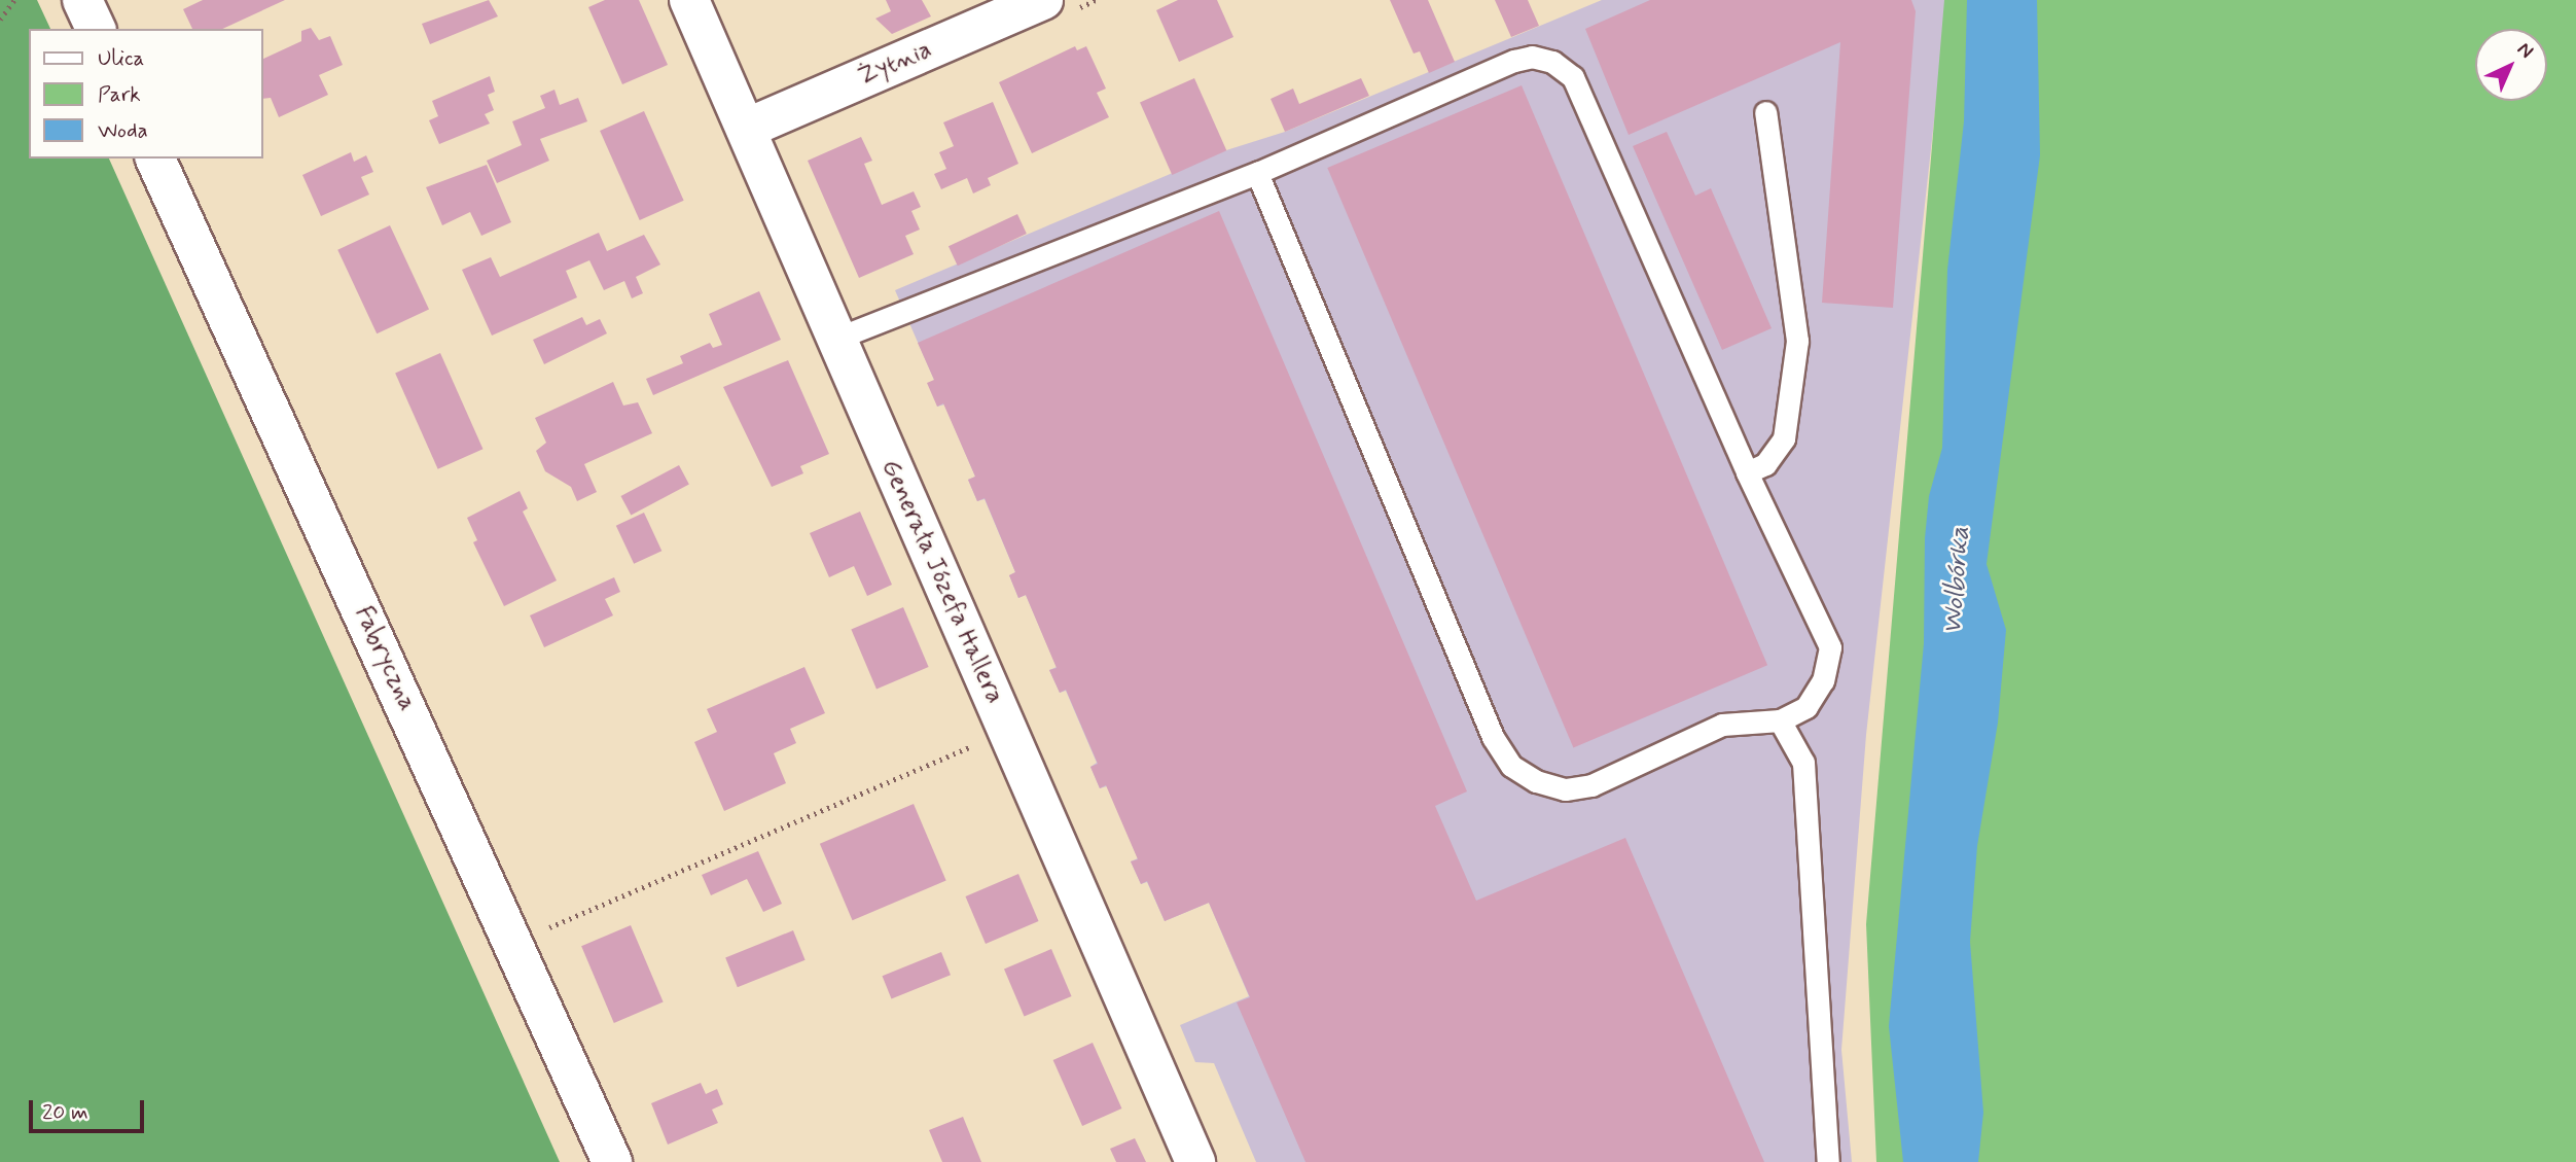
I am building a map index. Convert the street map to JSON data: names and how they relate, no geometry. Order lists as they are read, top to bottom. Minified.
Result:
{"streets":{"street":["Żytnia","Generała Józefa Hallera","Fabryczna"]},"crossings":[["Żytnia","Generała Józefa Hallera"]],"water":["Wolbórka"],"legend":["Ulica","Park","Woda"],"scale_bar":"20 m","north":"top right"}
